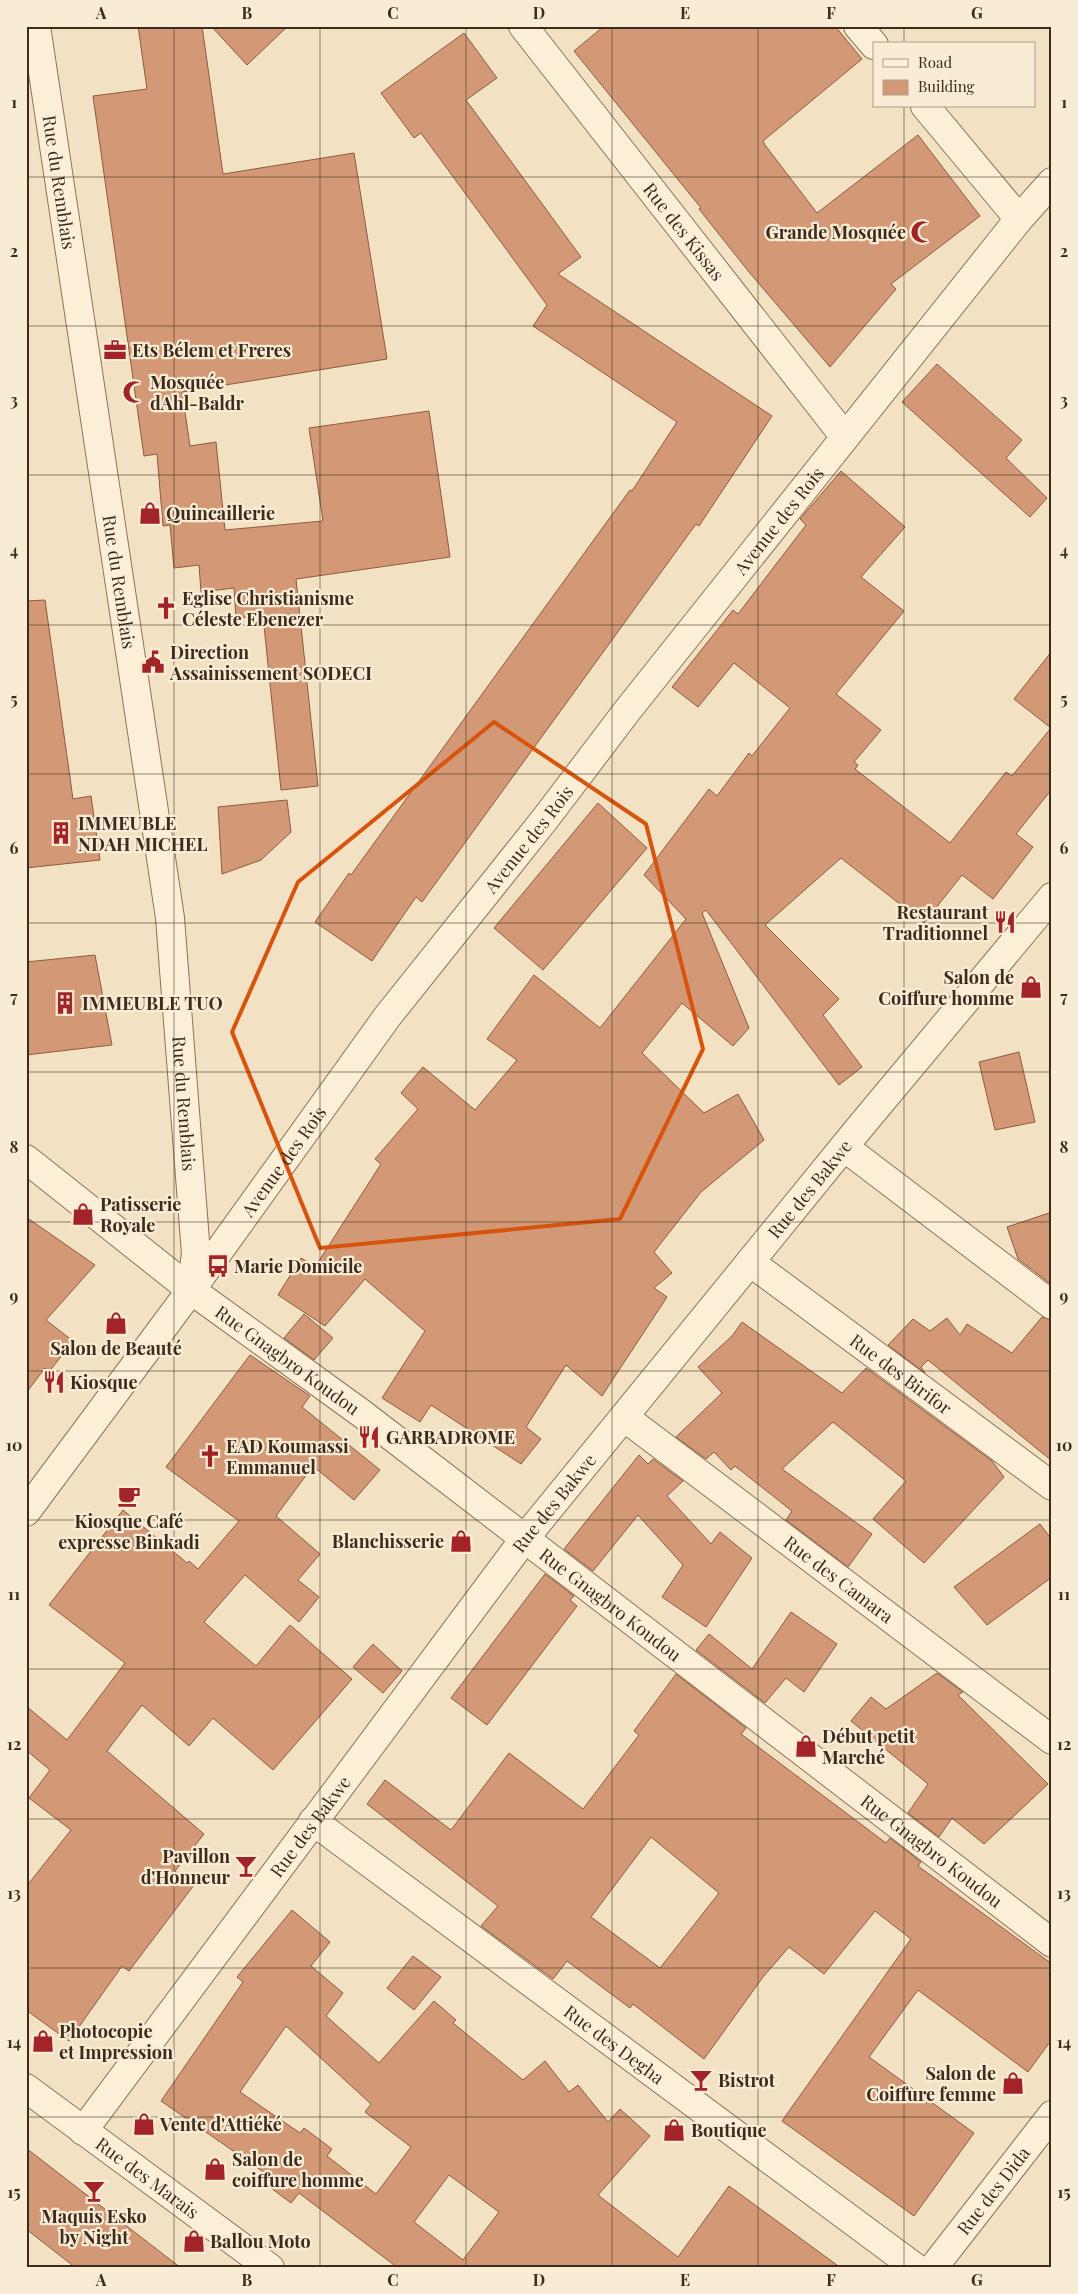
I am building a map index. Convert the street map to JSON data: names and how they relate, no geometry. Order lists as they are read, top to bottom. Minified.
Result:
{"streets":{"street":["Rue du Remblais","Rue des Kissas","Avenue des Rois","Rue des Bakwe","Rue Gnagbro Koudou","Rue des Birifor","Rue des Camara","Rue des Degha","Rue des Marais","Rue des Dida"]},"crossings":[["Rue du Remblais","Avenue des Rois"],["Rue du Remblais","Rue Gnagbro Koudou"],["Rue des Kissas","Avenue des Rois"],["Avenue des Rois","Rue Gnagbro Koudou"],["Rue des Bakwe","Rue Gnagbro Koudou"],["Rue des Bakwe","Rue des Birifor"],["Rue des Bakwe","Rue des Camara"],["Rue des Bakwe","Rue des Degha"],["Rue des Bakwe","Rue des Marais"]],"places":{"mosque":["Grande Mosquée","Mosquée dAhl-Baldr"],"office":["Ets Bélem et Freres"],"shop":["Quincaillerie","Salon de Coiffure homme","Patisserie Royale","Salon de Beauté","Blanchisserie","Début petit Marché","Photocopie et Impression","Salon de Coiffure femme","Vente d'Attiéké","Boutique","Salon de coiffure homme","Ballou Moto"],"church":["Eglise Christianisme Céleste Ebenezer","EAD Koumassi Emmanuel"],"public building":["Direction Assainissement SODECI"],"building":["IMMEUBLE NDAH MICHEL","IMMEUBLE TUO"],"restaurant":["Restaurant Traditionnel","Kiosque","GARBADROME"],"bus stop":["Marie Domicile"],"cafe":["Kiosque Café expresse Binkadi"],"bar":["Pavillon d'Honneur","Bistrot","Maquis Esko by Night"]},"legend":["Road","Building"],"grid":{"columns":["A","B","C","D","E","F","G"],"rows":["1","2","3","4","5","6","7","8","9","10","11","12","13","14","15"]}}
